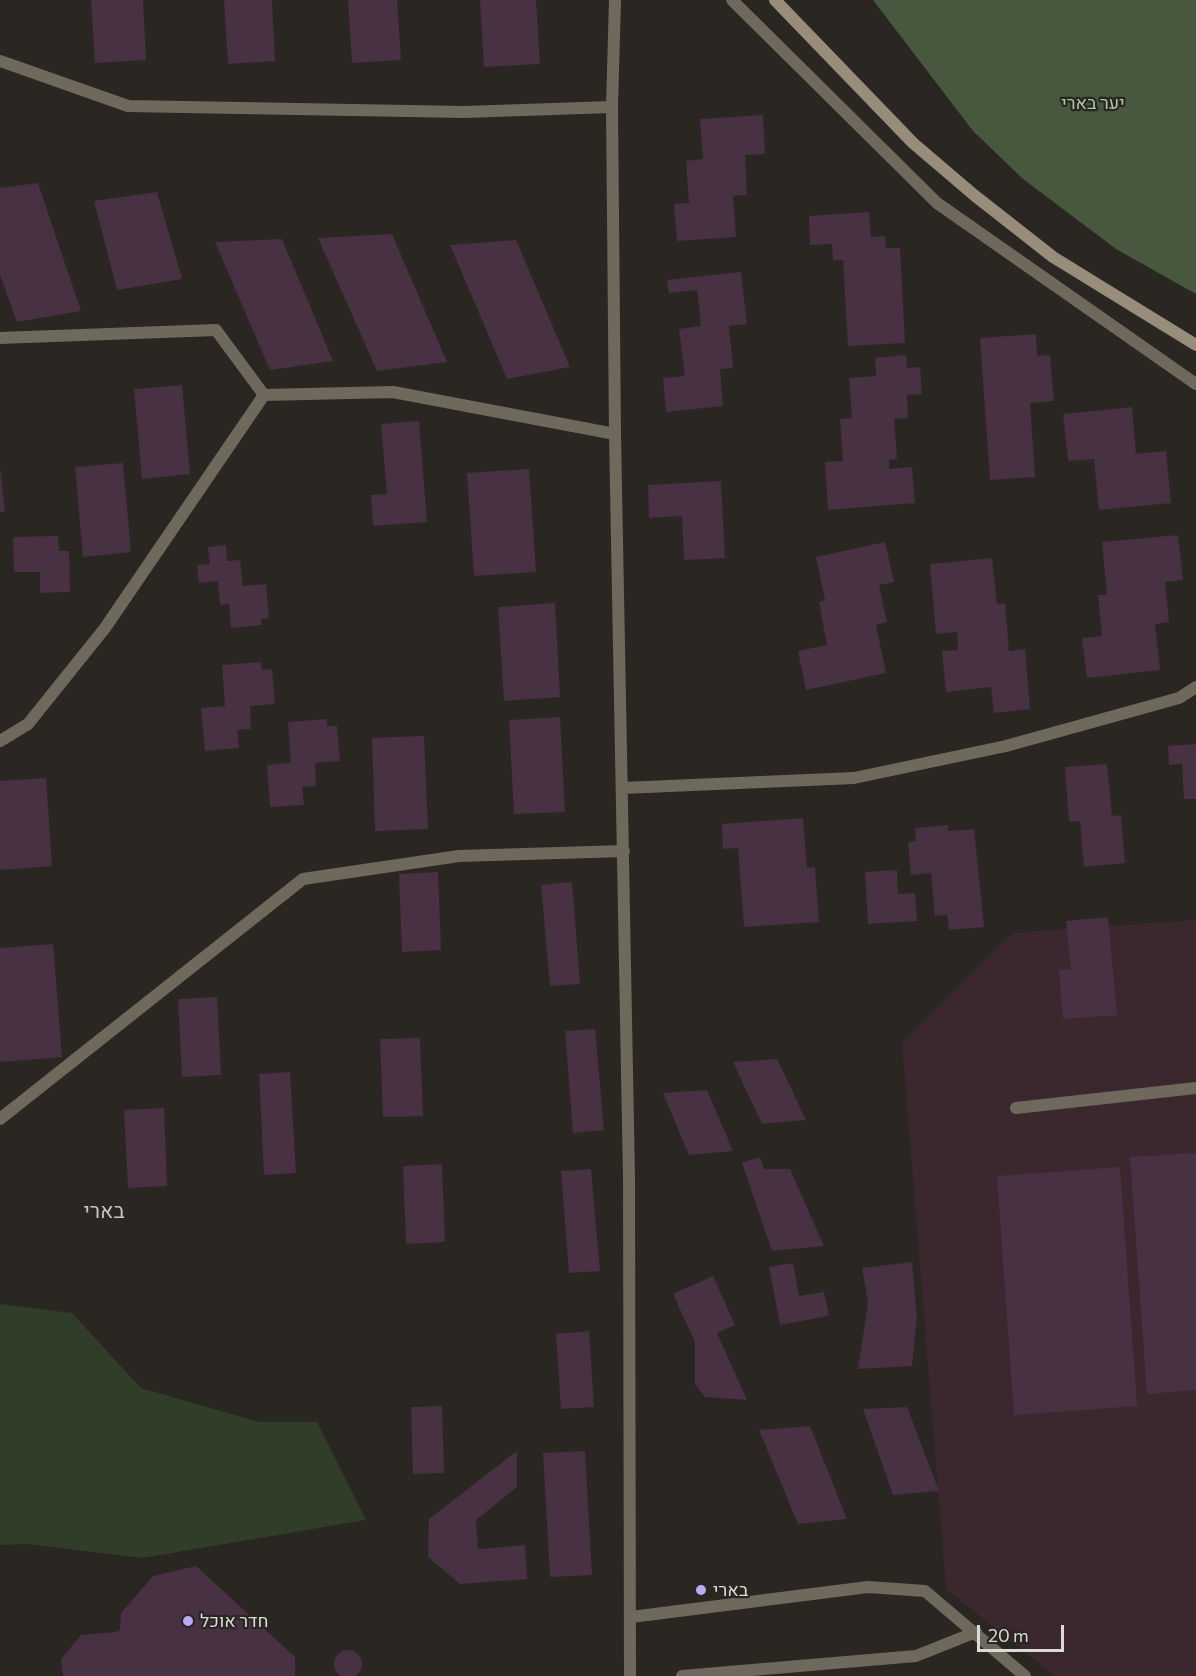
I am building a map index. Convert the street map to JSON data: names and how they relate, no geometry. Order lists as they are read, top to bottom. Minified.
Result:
{"districts":["בארי"],"parks":["יער בארי"],"places":["בארי","חדר אוכל"],"scale_bar":"20 m"}
